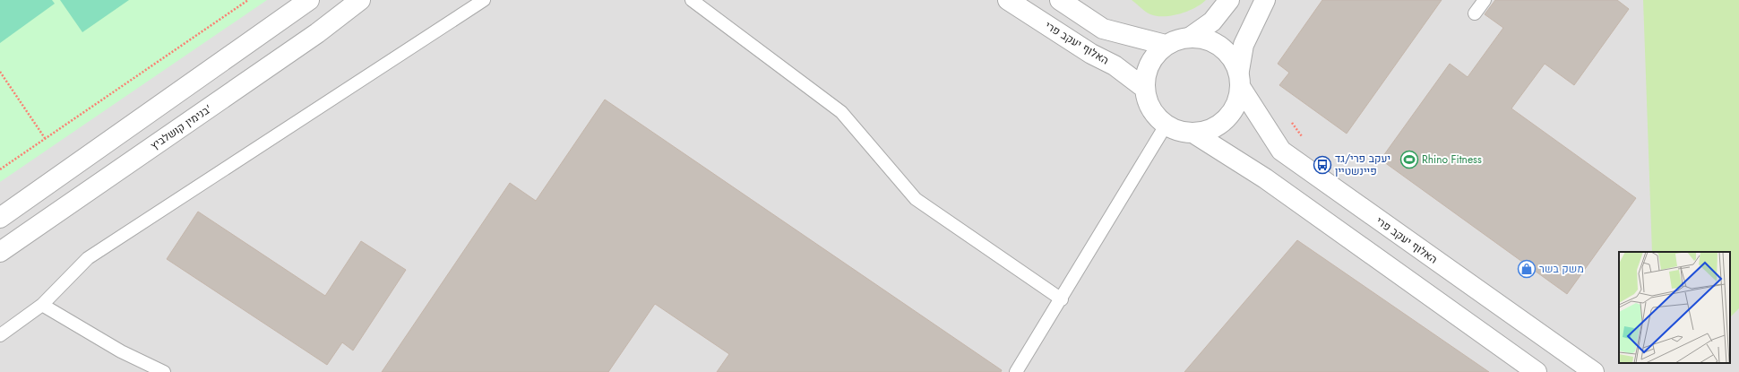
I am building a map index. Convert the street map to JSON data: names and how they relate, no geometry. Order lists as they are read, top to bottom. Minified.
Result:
{"streets":{"street":["האלוף יעקב פרי","בנימין קושלביץ'"]},"places":{"sports":["Rhino Fitness"],"bus stop":["יעקב פרי/גד פיינשטיין"],"shop":["משק בשר"]}}
